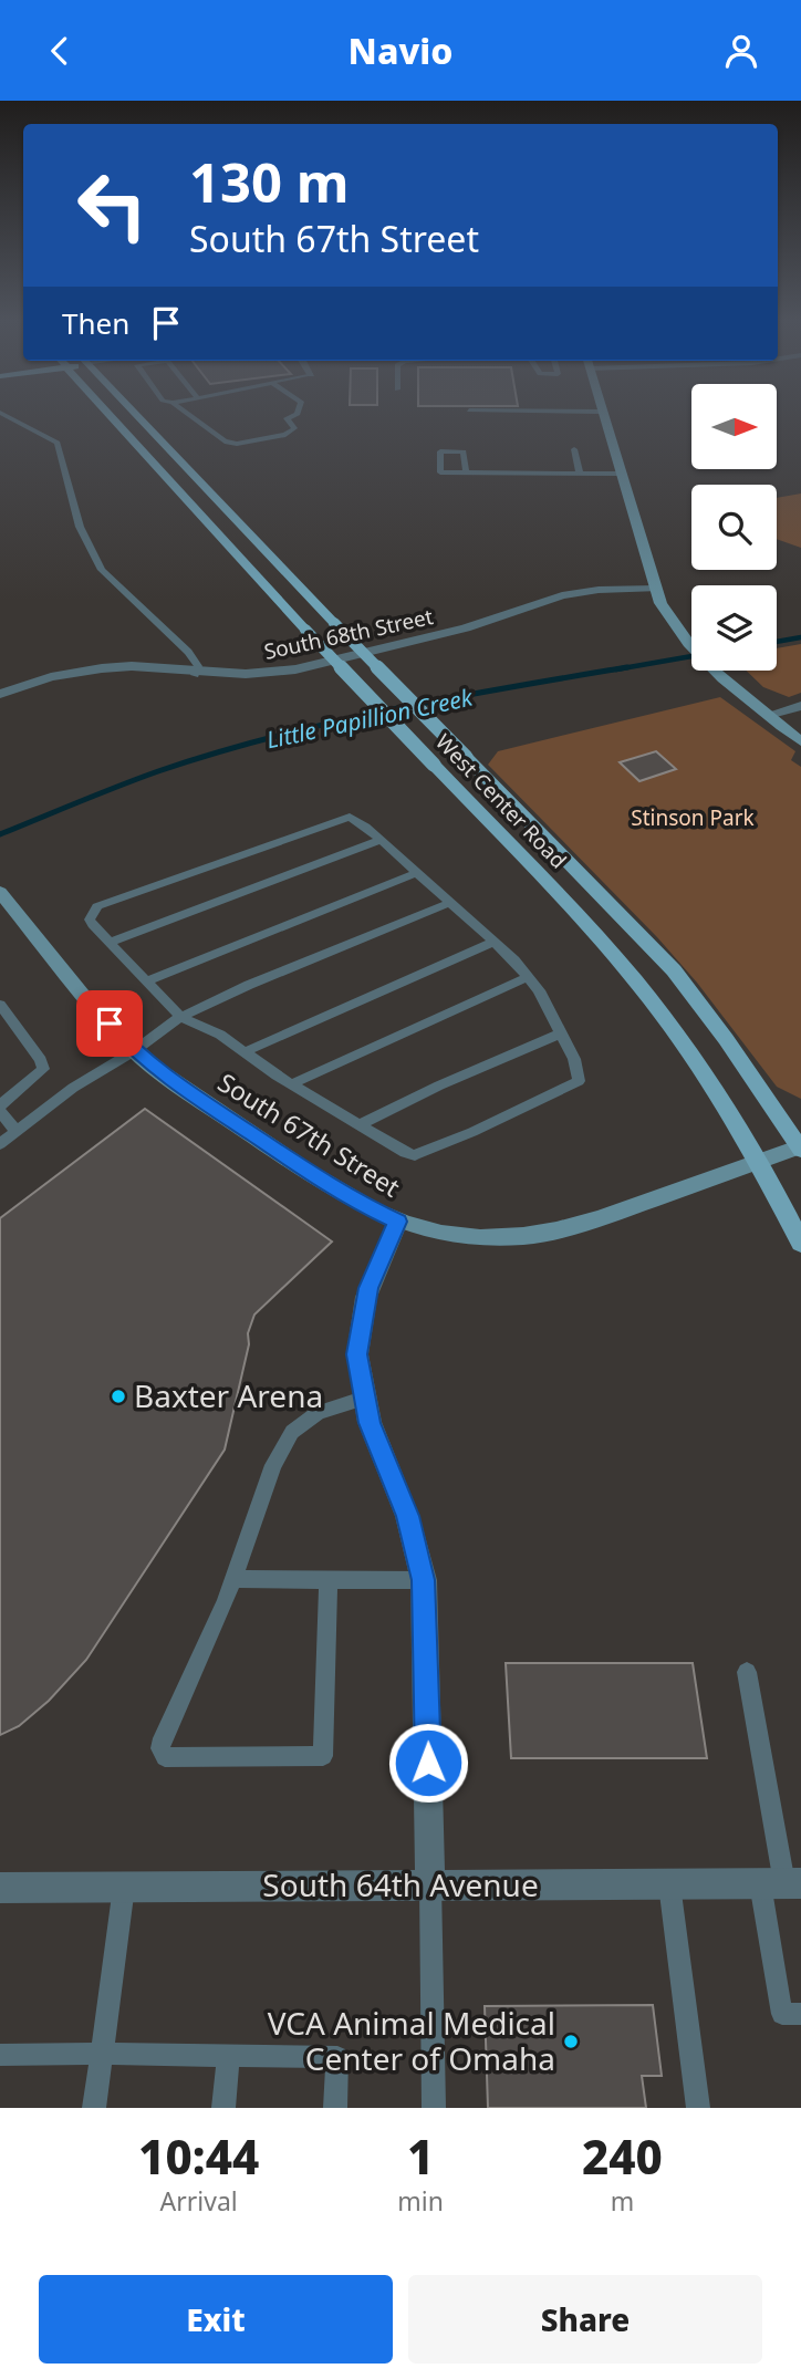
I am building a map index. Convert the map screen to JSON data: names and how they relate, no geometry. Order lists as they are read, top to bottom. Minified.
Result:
{"streets":{"main road":["West Center Road","South 67th Street"],"street":["South 68th Street","South 64th Avenue"]},"crossings":[["West Center Road","South 67th Street"]],"water":["Little Papillion Creek"],"parks":["Stinson Park"],"places":["Baxter Arena","VCA Animal Medical Center of Omaha"],"north":"right","page":{"header":"Navio","turn":["130 m","South 67th Street"],"then":"Then","eta":["10:44","Arrival","1","min","240","m"],"buttons":["Exit","Share"]}}
